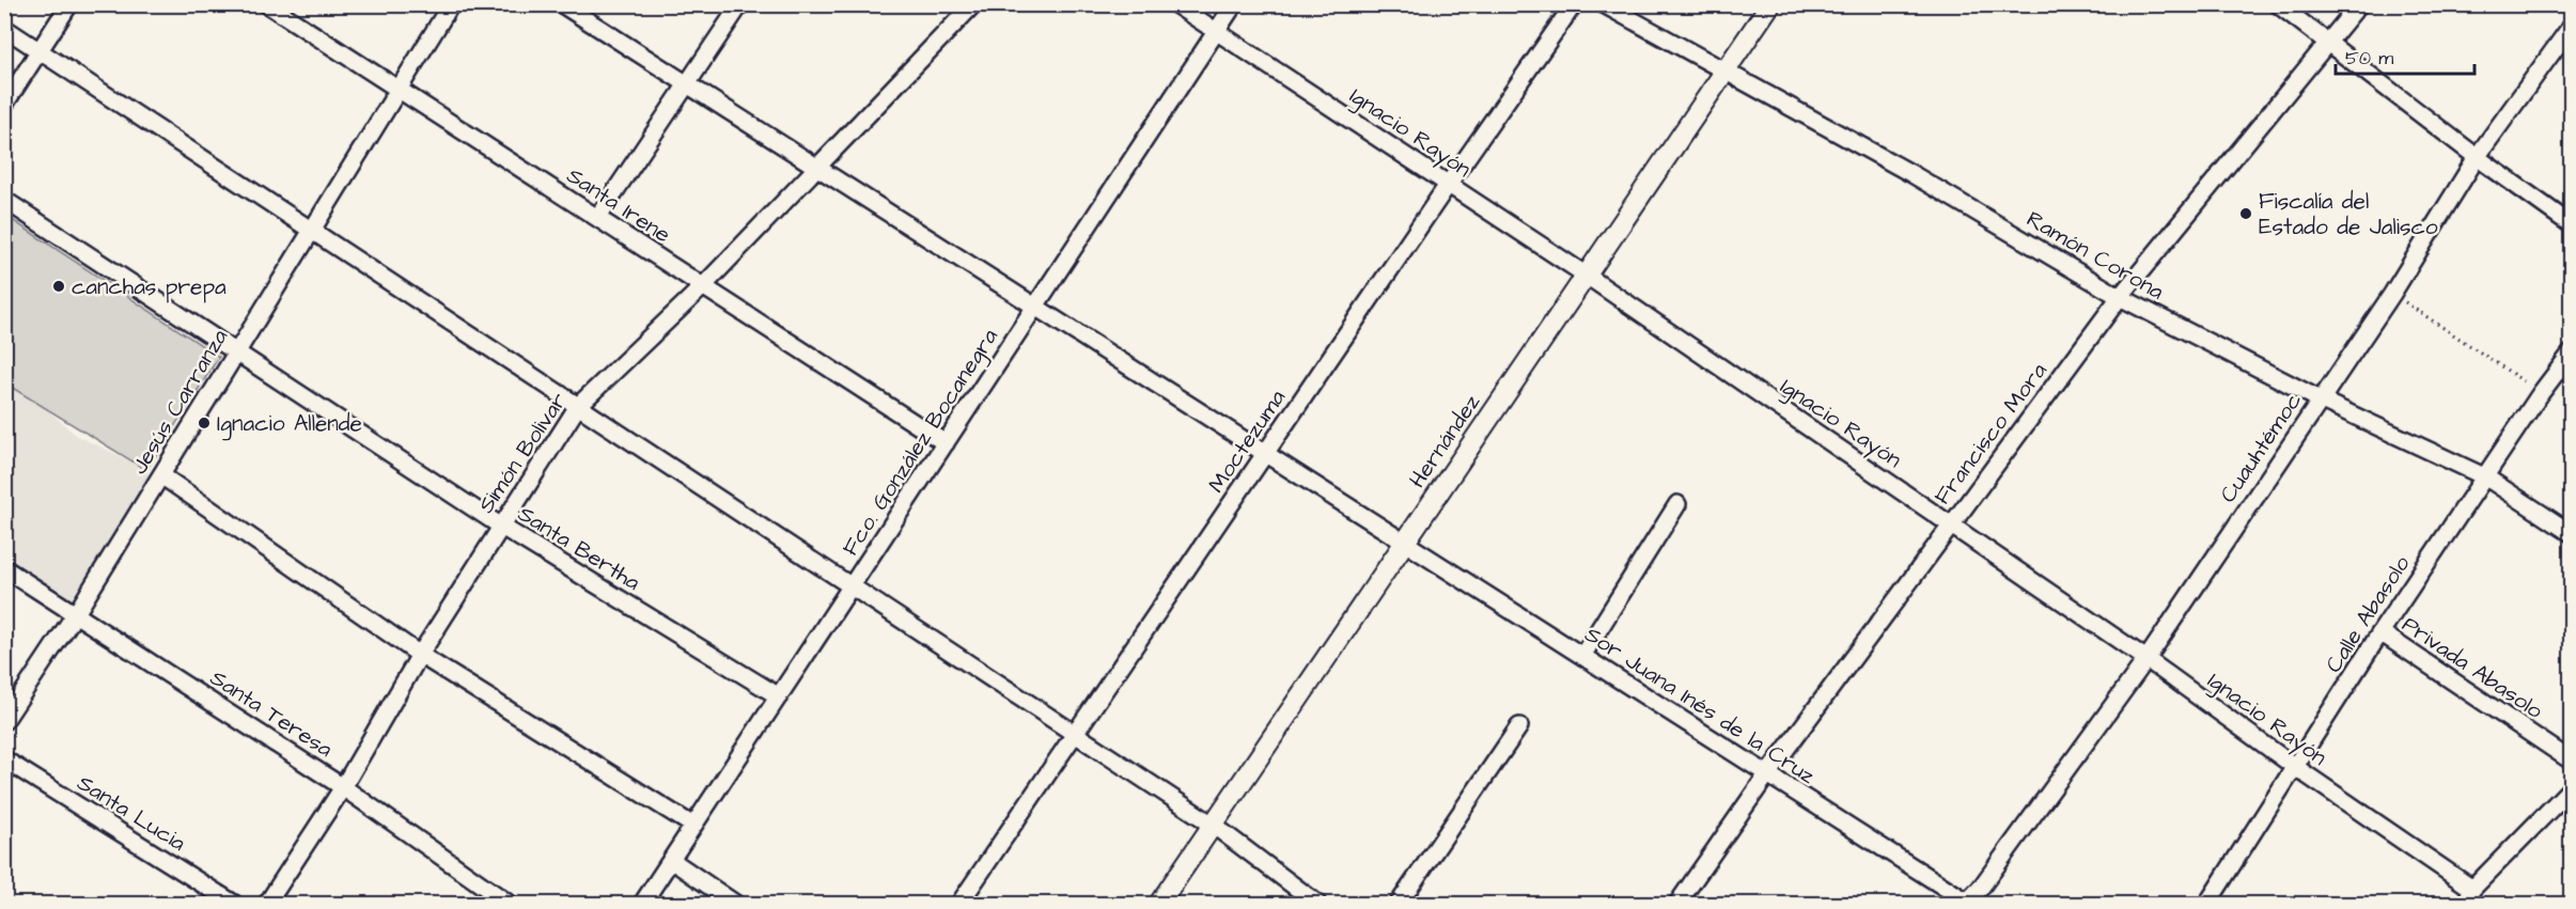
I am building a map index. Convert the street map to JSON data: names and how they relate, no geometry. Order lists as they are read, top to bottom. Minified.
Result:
{"streets":{"street":["Ignacio Rayón","Santa Irene","Ramón Corona","Jesús Carranza","Francisco Mora","Moctezuma","Hernández","Fco. González Bocanegra","Cuauhtémoc","Simón Bolivar","Santa Bertha","Calle Abasolo","Privada Abasolo","Sor Juana Inés de la Cruz","Santa Teresa","Santa Lucia"]},"crossings":[["Ignacio Rayón","Francisco Mora"],["Ignacio Rayón","Moctezuma"],["Ignacio Rayón","Hernández"],["Ignacio Rayón","Fco. González Bocanegra"],["Ignacio Rayón","Cuauhtémoc"],["Ignacio Rayón","Calle Abasolo"],["Santa Irene","Jesús Carranza"],["Santa Irene","Fco. González Bocanegra"],["Santa Irene","Simón Bolivar"],["Ramón Corona","Francisco Mora"],["Ramón Corona","Hernández"],["Ramón Corona","Cuauhtémoc"],["Ramón Corona","Calle Abasolo"],["Jesús Carranza","Santa Bertha"],["Jesús Carranza","Santa Teresa"],["Francisco Mora","Sor Juana Inés de la Cruz"],["Moctezuma","Sor Juana Inés de la Cruz"],["Hernández","Sor Juana Inés de la Cruz"],["Fco. González Bocanegra","Santa Bertha"],["Fco. González Bocanegra","Sor Juana Inés de la Cruz"],["Cuauhtémoc","Sor Juana Inés de la Cruz"],["Simón Bolivar","Santa Bertha"],["Simón Bolivar","Sor Juana Inés de la Cruz"],["Simón Bolivar","Santa Teresa"],["Calle Abasolo","Privada Abasolo"]],"places":["Fiscalía del Estado de Jalisco","canchas prepa","Ignacio Allende"],"scale_bar":"50 m"}
